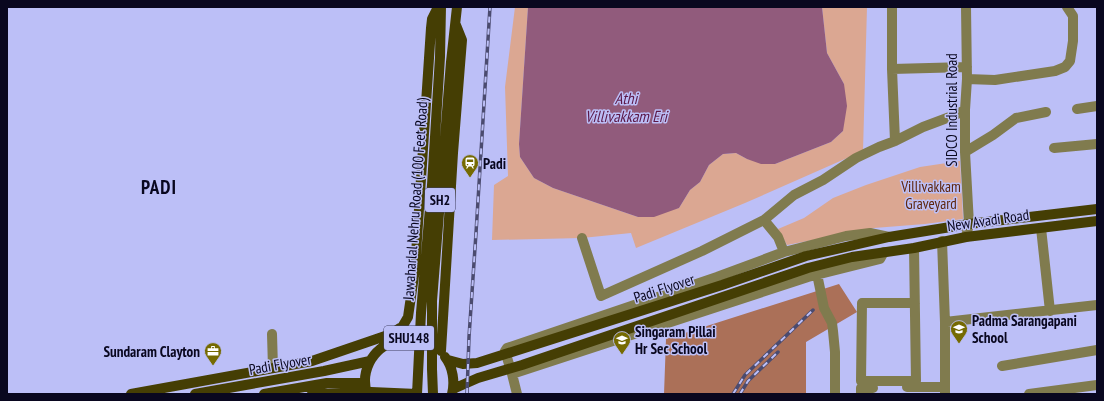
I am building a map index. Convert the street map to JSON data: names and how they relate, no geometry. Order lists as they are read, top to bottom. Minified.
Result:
{"streets":{"main road":["Jawaharlal Nehru Road (100 Feet Road)","SH2","New Avadi Road","Padi Flyover","SHU148"],"street":["SIDCO Industrial Road"]},"crossings":[["SIDCO Industrial Road","New Avadi Road"],["New Avadi Road","Padi Flyover"],["Padi Flyover","SHU148"]],"districts":["PADI"],"water":["Athi Villivakkam Eri"],"parks":["Villivakkam Graveyard"],"places":{"station":["Padi"],"school or university":["Padma Sarangapani School","Singaram Pillai Hr Sec School"],"office":["Sundaram Clayton"]}}
